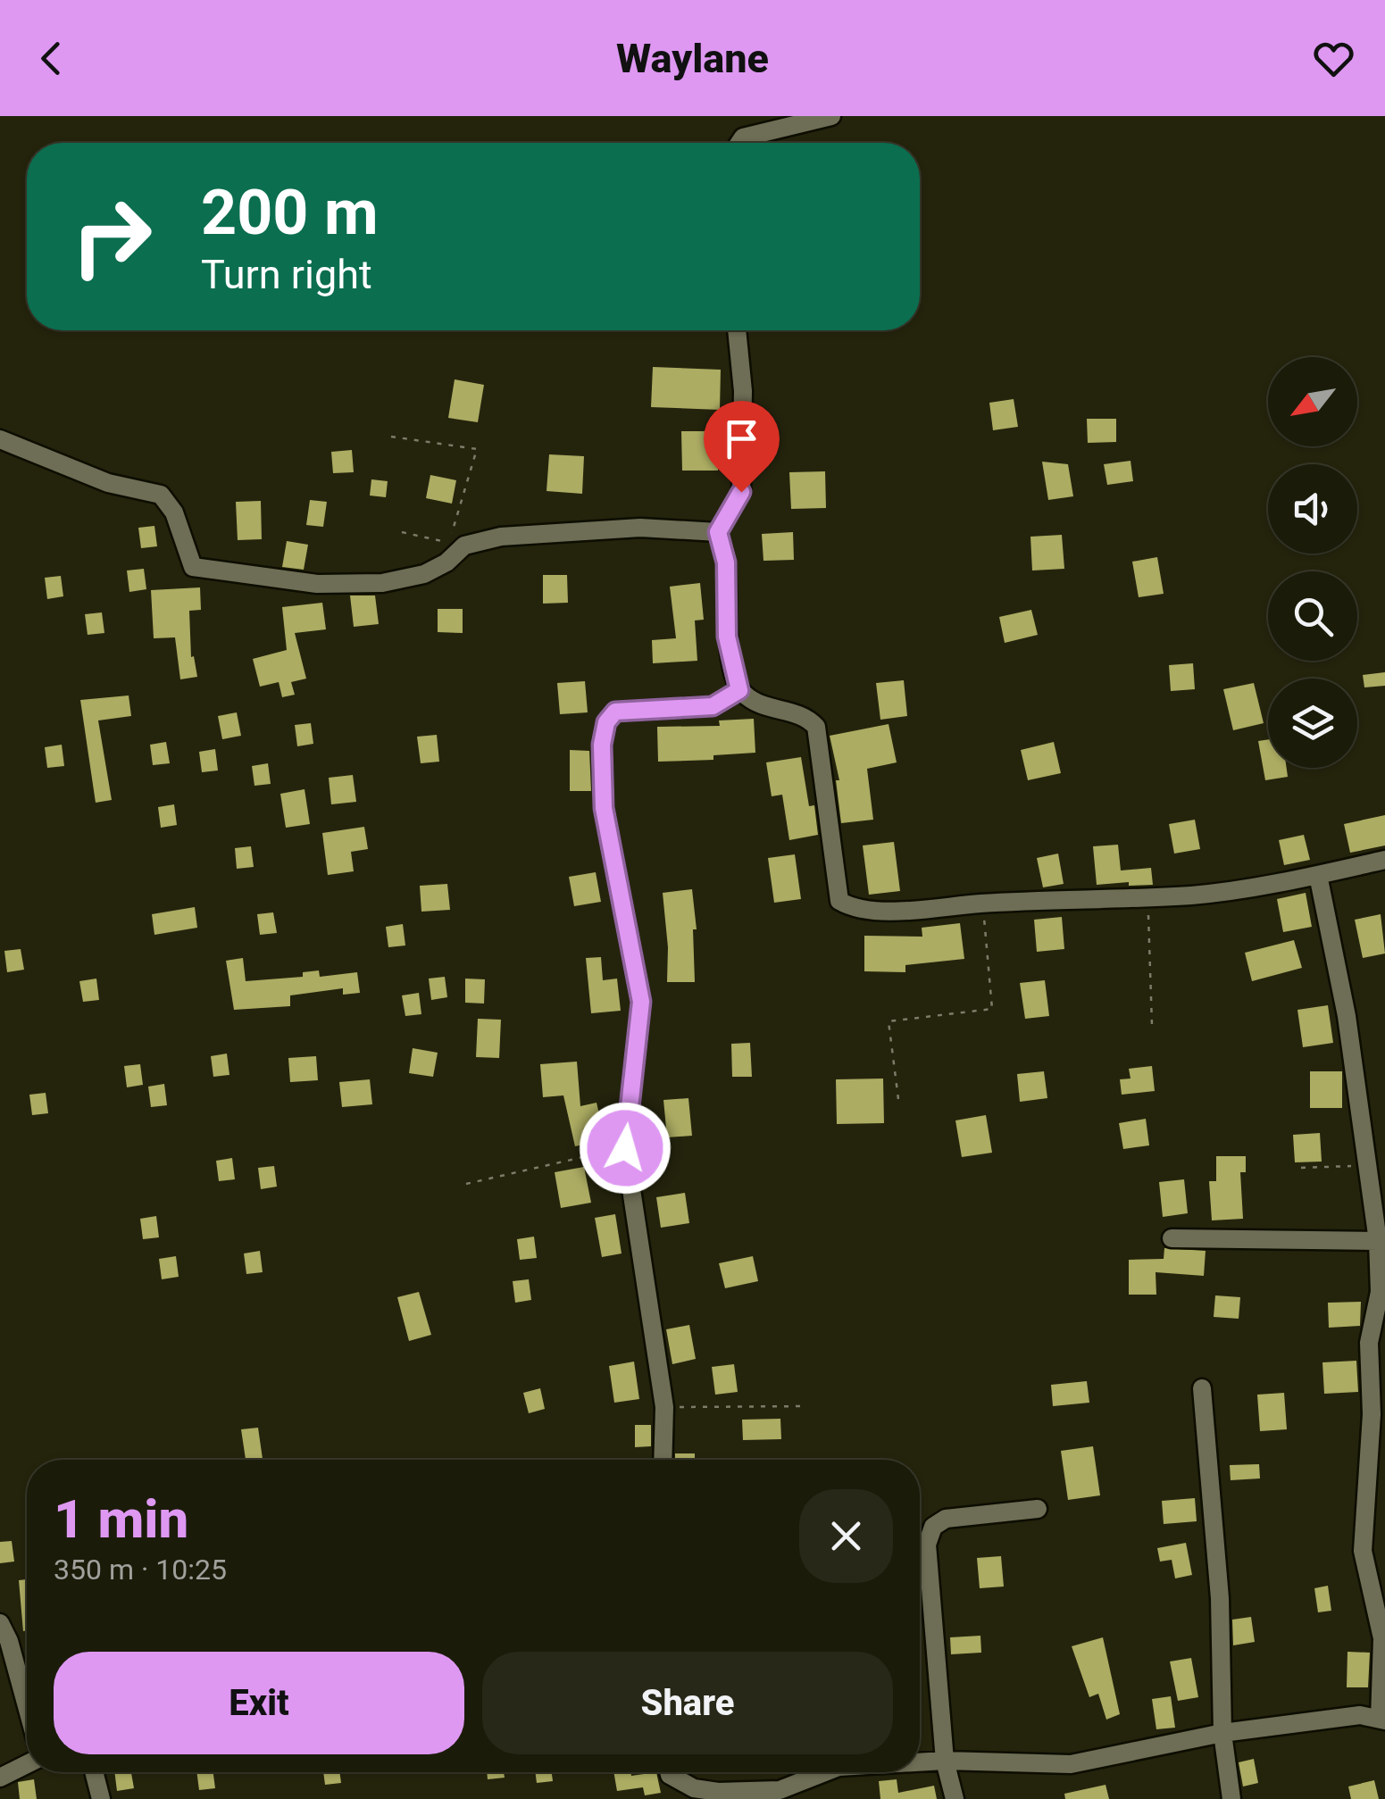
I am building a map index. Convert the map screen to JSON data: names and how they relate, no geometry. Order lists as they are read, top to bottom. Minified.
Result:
{"north":"bottom left","page":{"header":"Waylane","turn":["200 m","Turn right"],"heading":["1 min","350 m · 10:25"],"buttons":["Exit","Share"]}}
